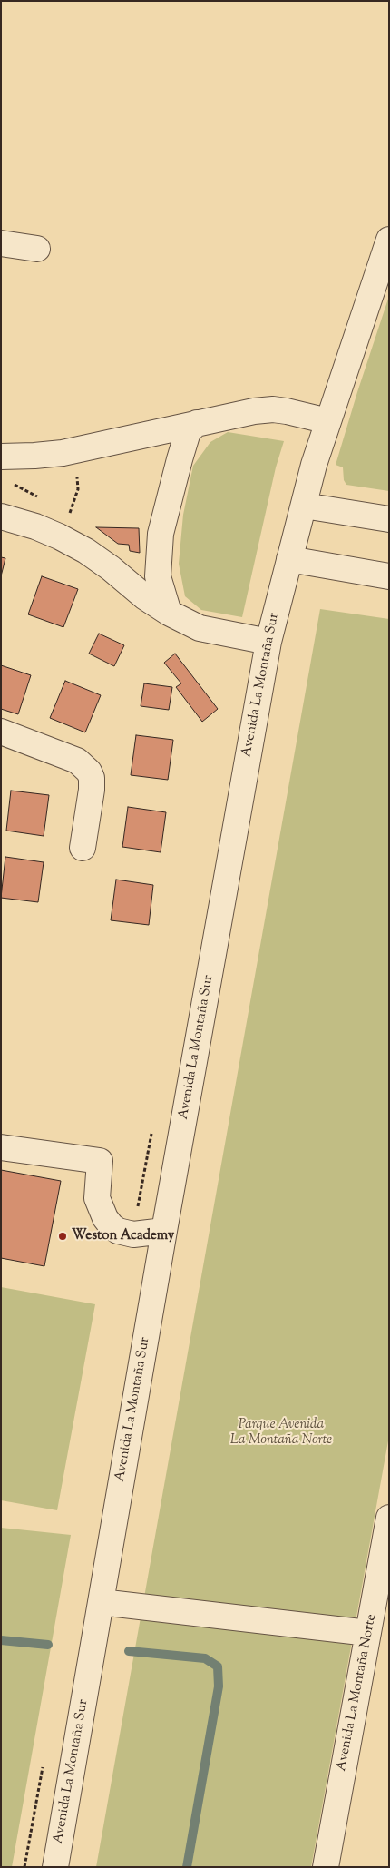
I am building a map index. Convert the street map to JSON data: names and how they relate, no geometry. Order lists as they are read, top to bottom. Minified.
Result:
{"streets":{"street":["Avenida La Montaña Sur","Avenida La Montaña Norte"]},"parks":["Parque Avenida La Montaña Norte"],"places":["Weston Academy"]}
